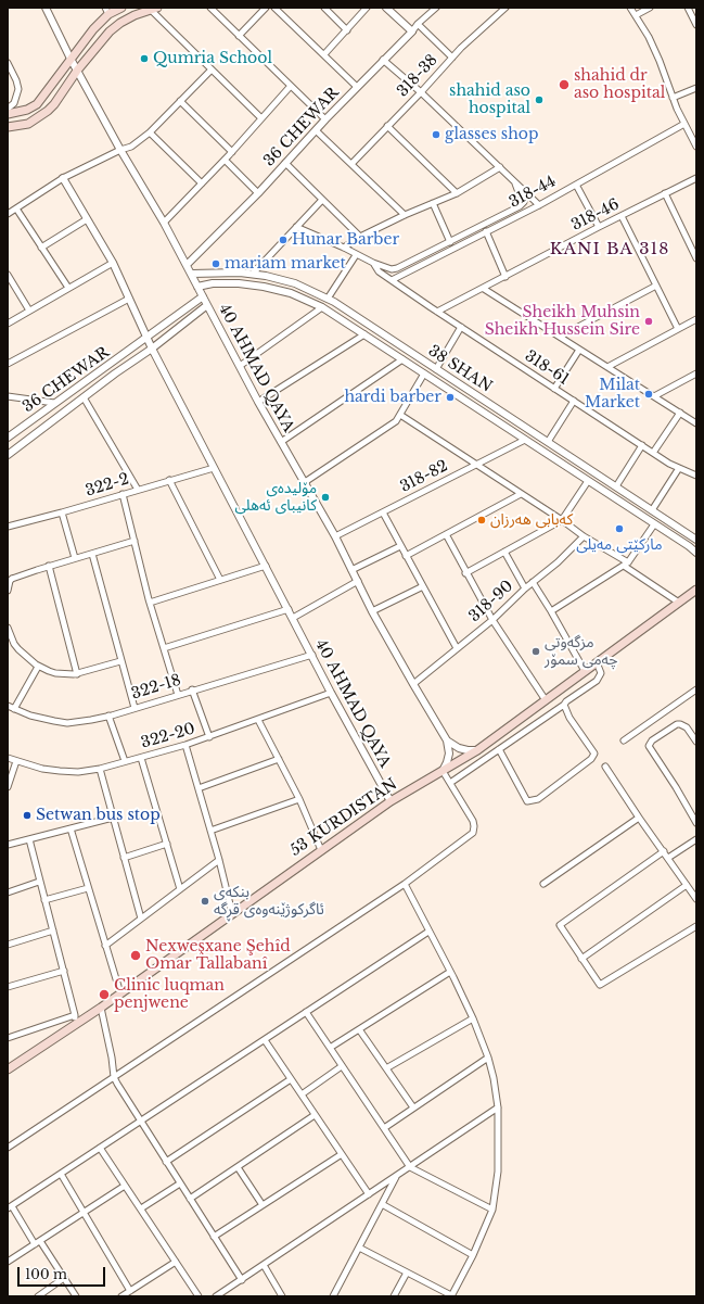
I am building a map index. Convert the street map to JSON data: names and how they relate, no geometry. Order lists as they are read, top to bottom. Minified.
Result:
{"streets":{"main road":["53 KURDISTAN"],"street":["318-38","36 CHEWAR","318-44","318-46","40 AHMAD QAYA","318-61","38 SHAN","318-82","322-2","318-90","322-18","322-20"]},"crossings":[["36 CHEWAR","40 AHMAD QAYA"],["318-44","318-61"],["318-46","318-61"],["40 AHMAD QAYA","38 SHAN"],["40 AHMAD QAYA","318-82"],["40 AHMAD QAYA","322-2"],["40 AHMAD QAYA","318-90"],["40 AHMAD QAYA","322-18"],["40 AHMAD QAYA","322-20"],["40 AHMAD QAYA","53 KURDISTAN"],["38 SHAN","318-82"]],"districts":["KANI BA 318"],"places":["Qumria School","shahid dr aso hospital","shahid aso hospital","glasses shop","Hunar Barber","mariam market","Sheikh Muhsin Sheikh Hussein Sire","Milat Market","hardi barber","مۆلیدەی کانیبای ئەهلی","کەبابی هەرزان","مارکێتی مەیلی","مزگەوتی چەمی سمۆر","Setwan bus stop","بنکەی ئاگرکوژێنەوەی قڕگە","Nexweşxane Şehîd Omar Tallabanî","Clinic luqman penjwene"],"scale_bar":"100 m"}
